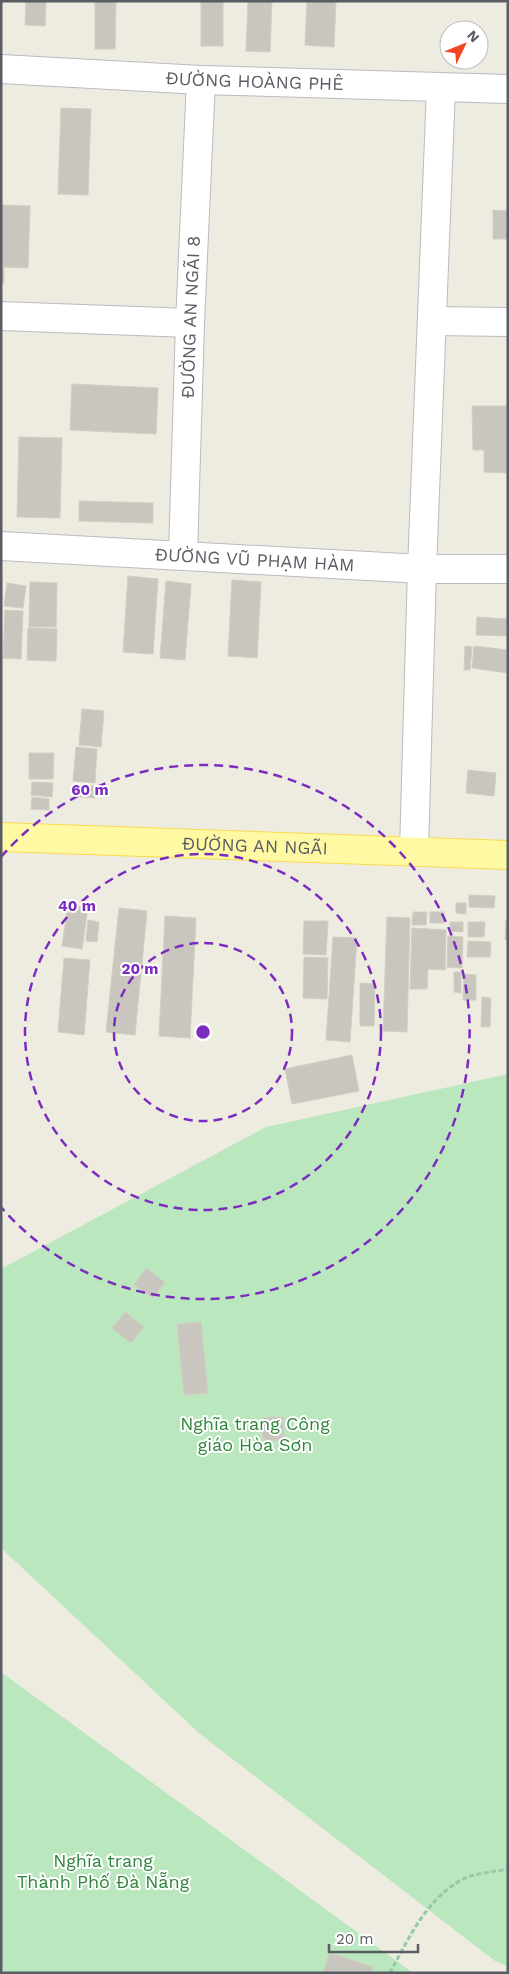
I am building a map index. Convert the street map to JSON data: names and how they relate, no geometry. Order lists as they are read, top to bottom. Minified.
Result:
{"streets":{"main road":["ĐƯỜNG AN NGÃI"],"street":["ĐƯỜNG HOÀNG PHÊ","ĐƯỜNG AN NGÃI 8","ĐƯỜNG VŨ PHẠM HÀM"]},"crossings":[["ĐƯỜNG HOÀNG PHÊ","ĐƯỜNG AN NGÃI 8"],["ĐƯỜNG AN NGÃI 8","ĐƯỜNG VŨ PHẠM HÀM"]],"parks":["Nghĩa trang Công giáo Hòa Sơn","Nghĩa trang Thành Phố Đà Nẵng"],"scale_bar":"20 m","north":"top right","rings":["60 m","40 m","20 m"]}
